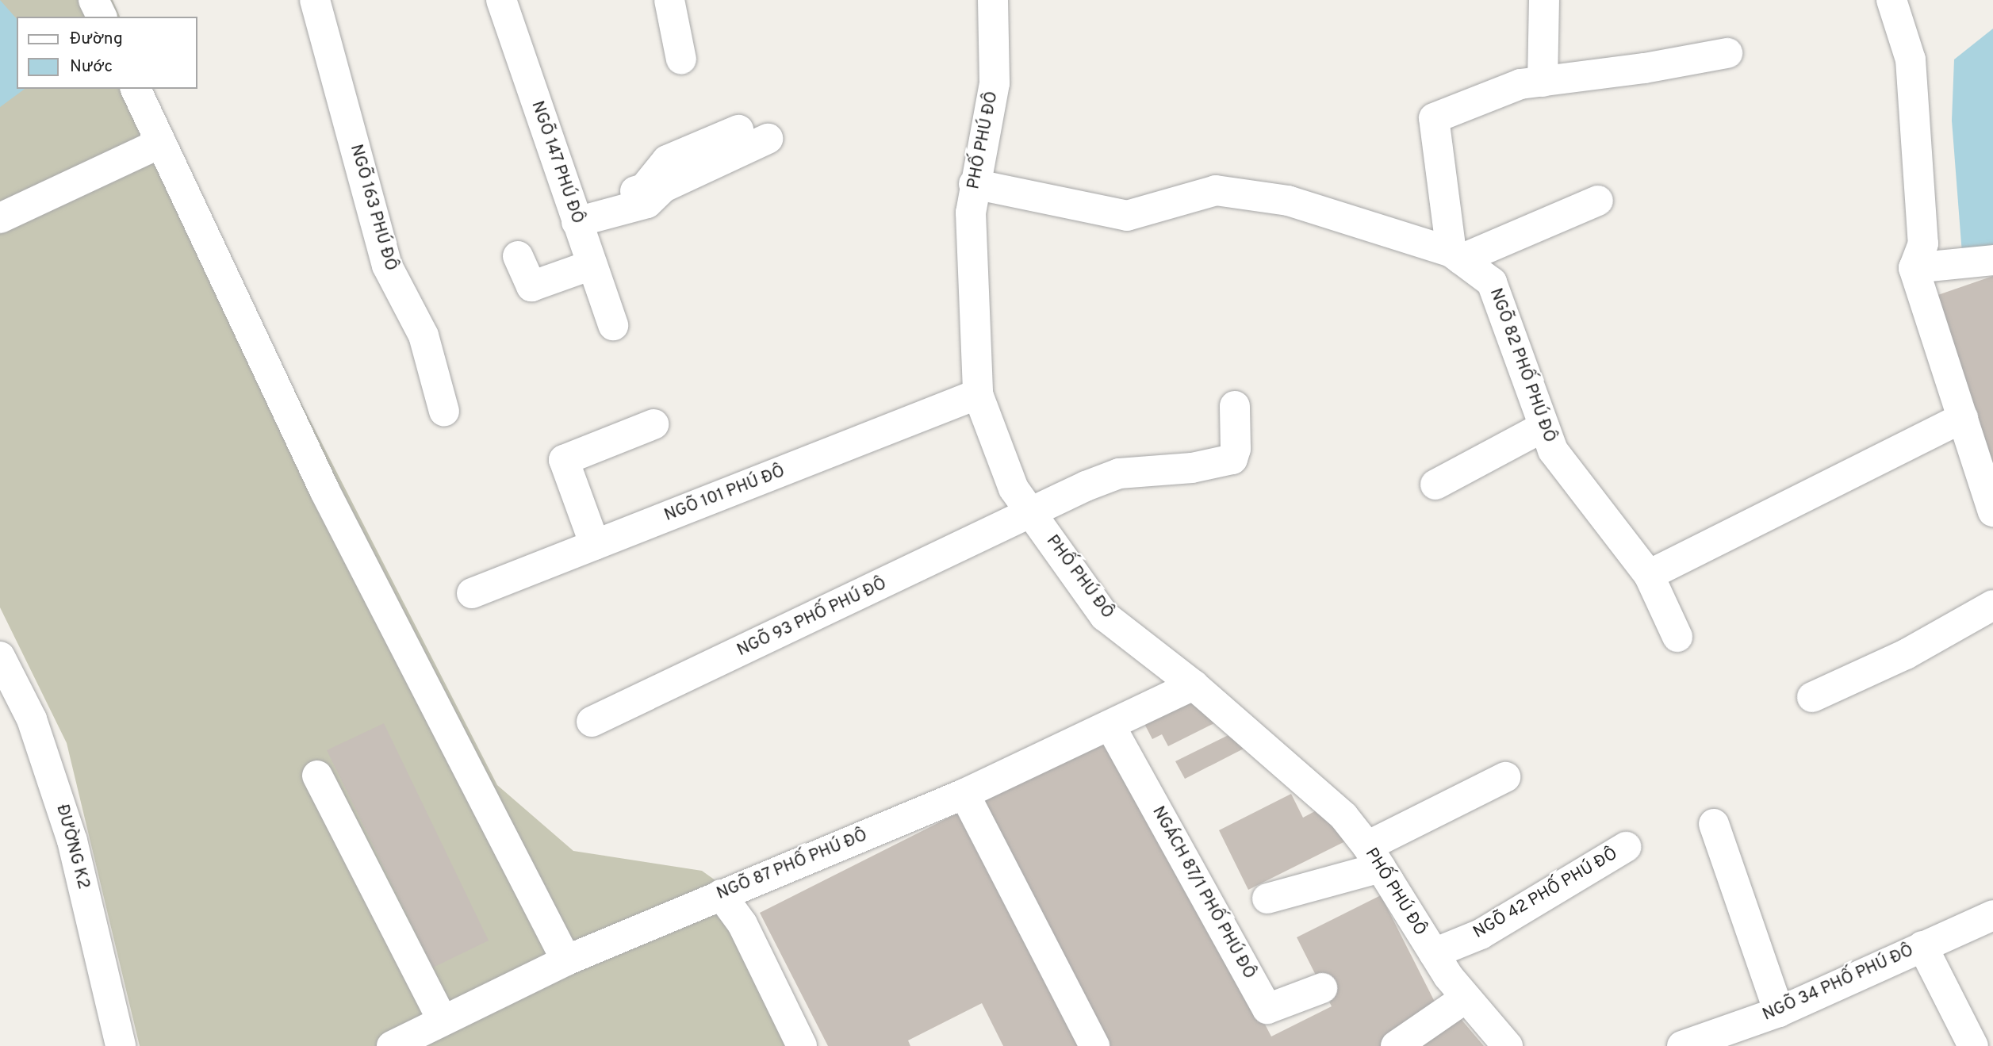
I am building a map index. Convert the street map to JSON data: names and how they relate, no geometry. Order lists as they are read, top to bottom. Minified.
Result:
{"streets":{"street":["PHỐ PHÚ ĐÔ","NGÕ 147 PHÚ ĐÔ","NGÕ 163 PHÚ ĐÔ","NGÕ 82 PHỐ PHÚ ĐÔ","NGÕ 101 PHÚ ĐÔ","NGÕ 93 PHỐ PHÚ ĐÔ","ĐƯỜNG K2","NGÕ 87 PHỐ PHÚ ĐÔ","NGÁCH 87/1 PHỐ PHÚ ĐÔ","NGÕ 42 PHỐ PHÚ ĐÔ","NGÕ 34 PHỐ PHÚ ĐÔ"]},"crossings":[["PHỐ PHÚ ĐÔ","NGÕ 82 PHỐ PHÚ ĐÔ"],["PHỐ PHÚ ĐÔ","NGÕ 101 PHÚ ĐÔ"],["PHỐ PHÚ ĐÔ","NGÕ 93 PHỐ PHÚ ĐÔ"],["PHỐ PHÚ ĐÔ","NGÕ 87 PHỐ PHÚ ĐÔ"],["PHỐ PHÚ ĐÔ","NGÕ 42 PHỐ PHÚ ĐÔ"],["NGÕ 87 PHỐ PHÚ ĐÔ","NGÁCH 87/1 PHỐ PHÚ ĐÔ"]],"legend":["Đường","Nước"]}
